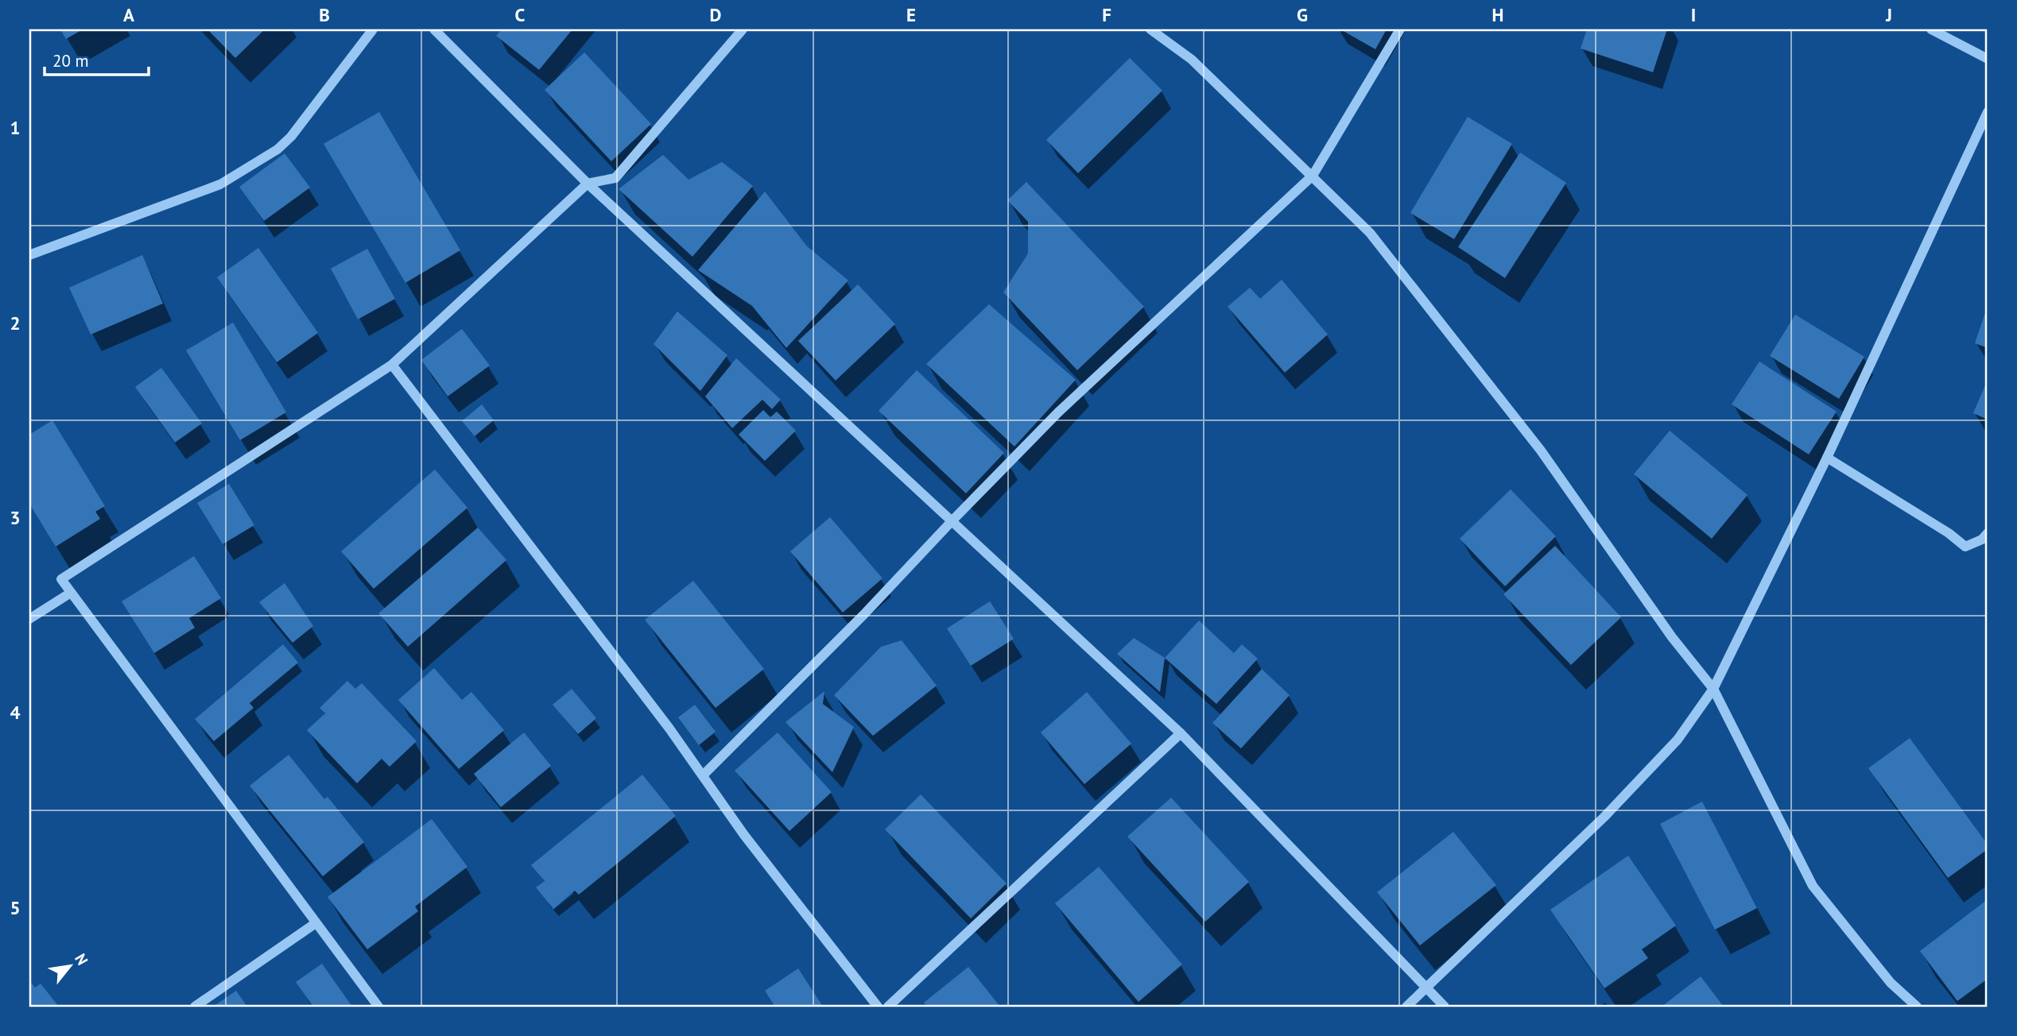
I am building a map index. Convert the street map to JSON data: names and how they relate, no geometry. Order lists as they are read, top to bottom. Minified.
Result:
{"scale_bar":"20 m","north":"top right","grid":{"columns":["A","B","C","D","E","F","G","H","I","J"],"rows":["1","2","3","4","5"]}}
